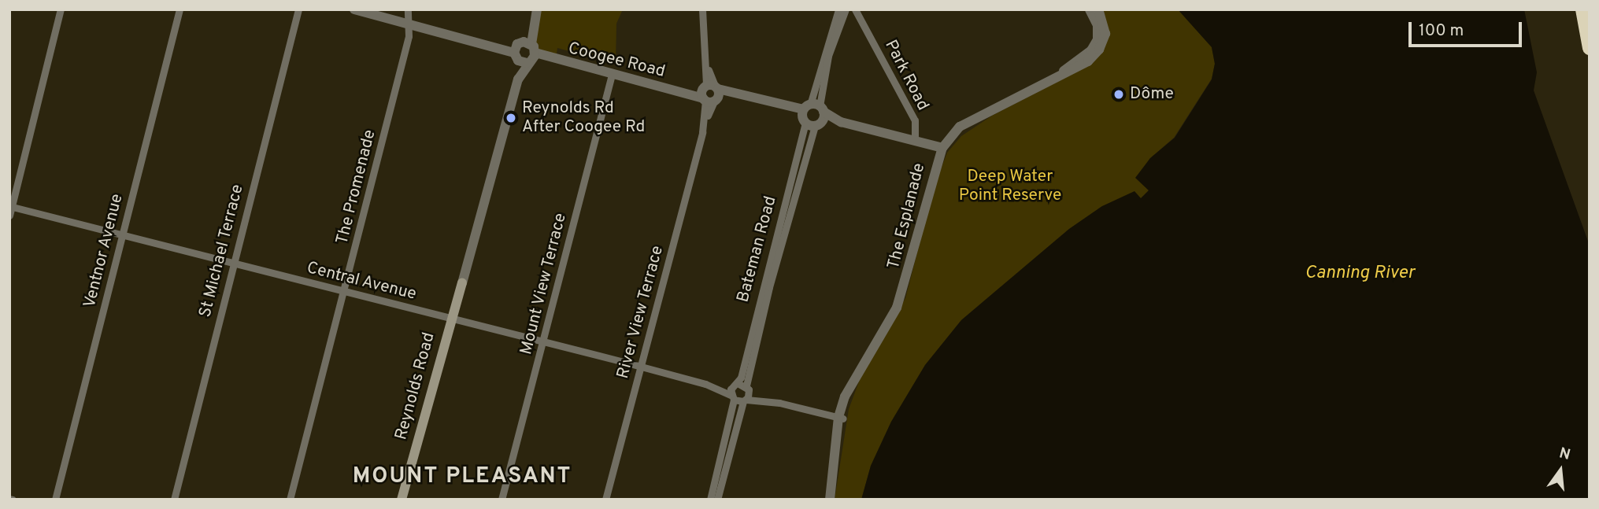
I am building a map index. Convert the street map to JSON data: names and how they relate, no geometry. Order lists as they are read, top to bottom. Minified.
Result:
{"streets":{"main road":["Reynolds Road"],"street":["Coogee Road","Park Road","The Promenade","The Esplanade","Bateman Road","Ventnor Avenue","St Michael Terrace","Central Avenue","Mount View Terrace","River View Terrace"]},"crossings":[["Coogee Road","Park Road"],["Coogee Road","The Esplanade"],["Coogee Road","Bateman Road"],["Coogee Road","Mount View Terrace"],["Coogee Road","River View Terrace"],["Coogee Road","Reynolds Road"],["The Promenade","Central Avenue"],["Bateman Road","Central Avenue"],["Ventnor Avenue","Central Avenue"],["St Michael Terrace","Central Avenue"],["Central Avenue","Mount View Terrace"],["Central Avenue","River View Terrace"],["Central Avenue","Reynolds Road"]],"districts":["MOUNT PLEASANT"],"water":["Canning River"],"parks":["Deep Water Point Reserve"],"places":["Dôme","Reynolds Rd After Coogee Rd"],"scale_bar":"100 m","north":"top"}
